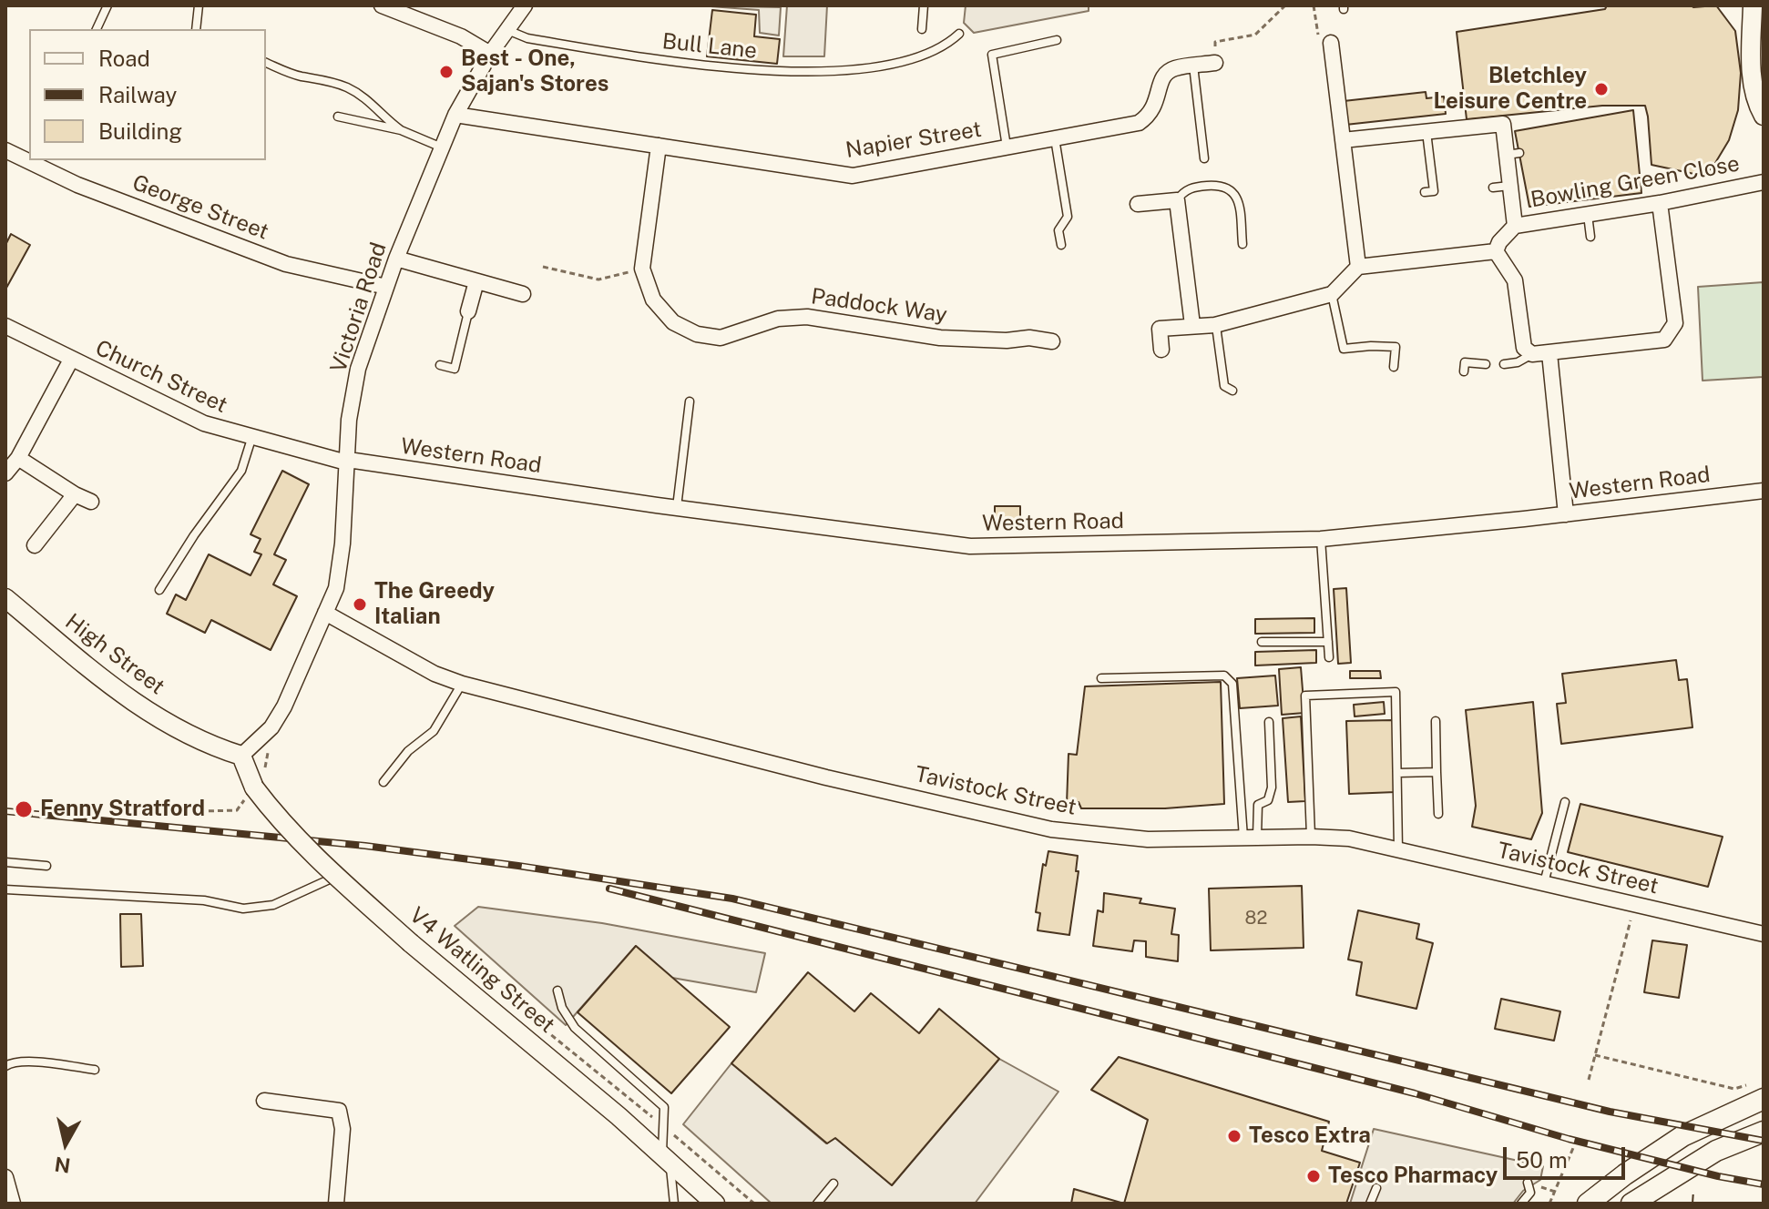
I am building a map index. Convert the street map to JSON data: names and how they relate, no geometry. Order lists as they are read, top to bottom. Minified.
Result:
{"streets":{"street":["Napier Street","Bowling Green Close","George Street","Paddock Way","Victoria Road","Church Street","Western Road","High Street","Tavistock Street","V4 Watling Street"],"lane":["Bull Lane"]},"crossings":[["Bull Lane","Victoria Road"],["Napier Street","Paddock Way"],["Napier Street","Victoria Road"],["George Street","Victoria Road"],["Victoria Road","Church Street"],["Victoria Road","Western Road"],["Victoria Road","High Street"],["Victoria Road","Tavistock Street"],["Victoria Road","V4 Watling Street"],["Church Street","Western Road"],["High Street","V4 Watling Street"]],"places":["Best - One, Sajan's Stores","Bletchley Leisure Centre","The Greedy Italian","Fenny Stratford","Tesco Extra","Tesco Pharmacy"],"house_numbers":["82"],"legend":["Road","Railway","Building"],"scale_bar":"50 m","north":"bottom"}
